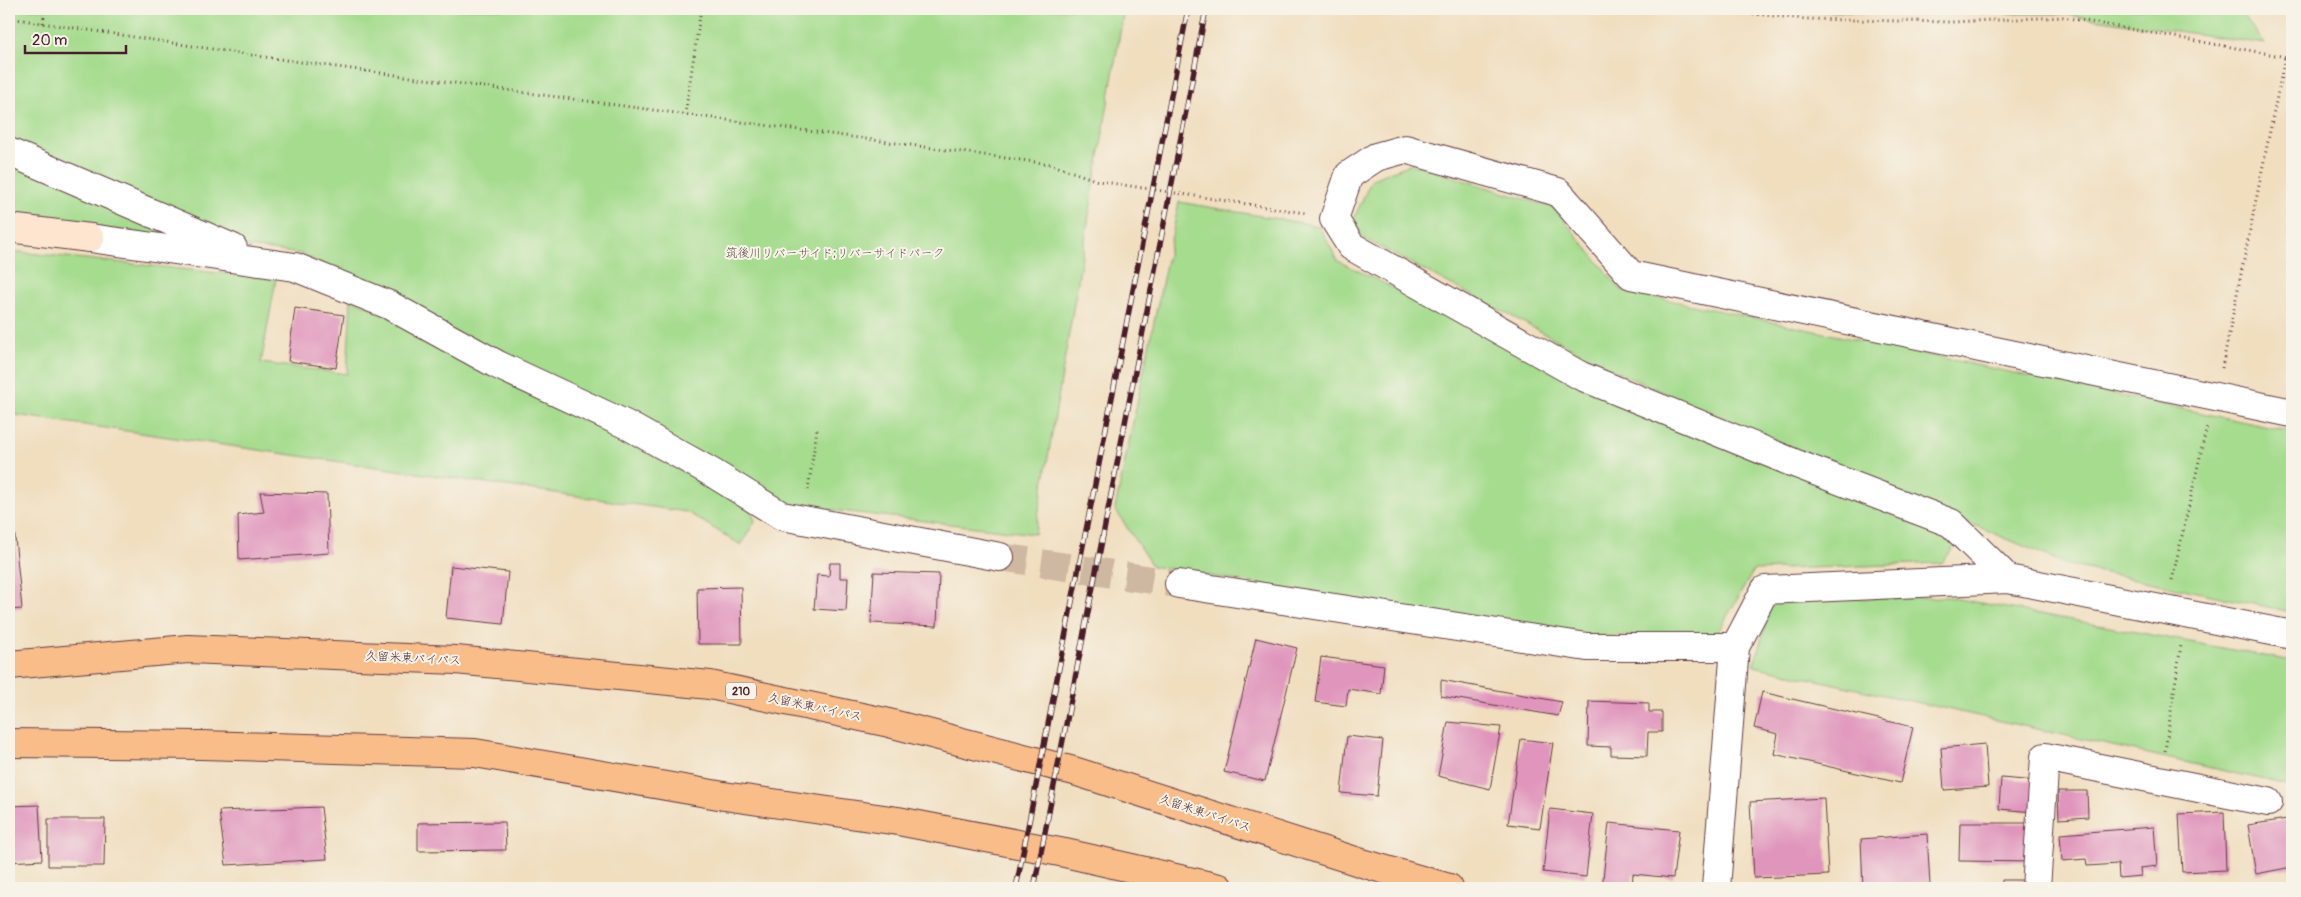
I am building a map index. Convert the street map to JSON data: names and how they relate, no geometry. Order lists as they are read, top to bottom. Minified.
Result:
{"streets":{"highway":["久留米東バイパス","210"]},"parks":["筑後川リバーサイド;リバーサイドパーク"],"scale_bar":"20 m"}
